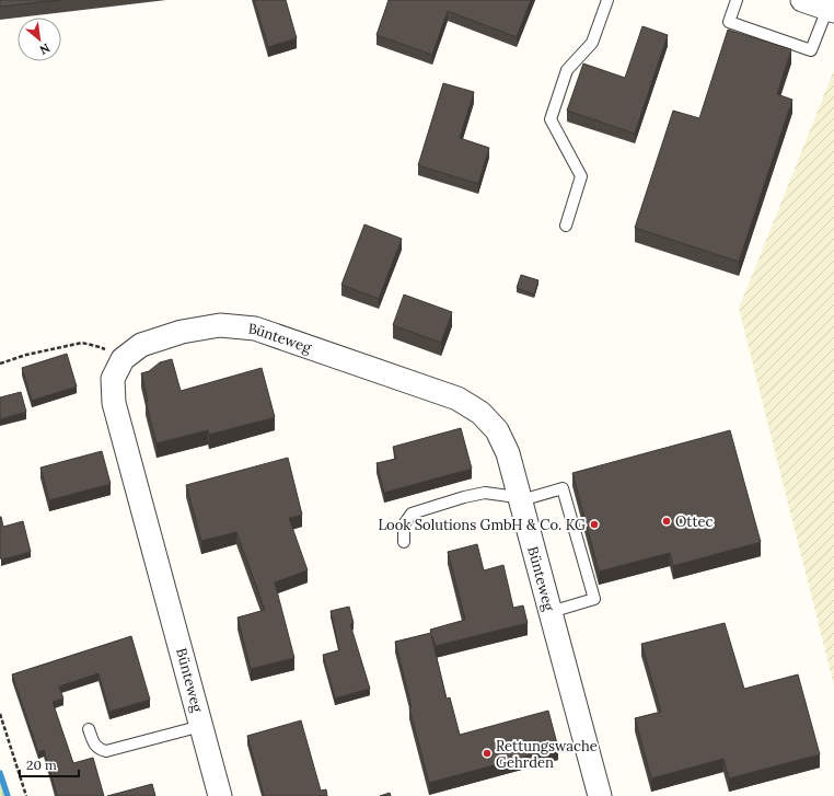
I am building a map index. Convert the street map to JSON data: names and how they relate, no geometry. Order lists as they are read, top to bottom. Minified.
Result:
{"streets":{"street":["Bünteweg"]},"places":["Ottec","Look Solutions GmbH & Co. KG","Rettungswache Gehrden"],"scale_bar":"20 m","north":"bottom right"}
